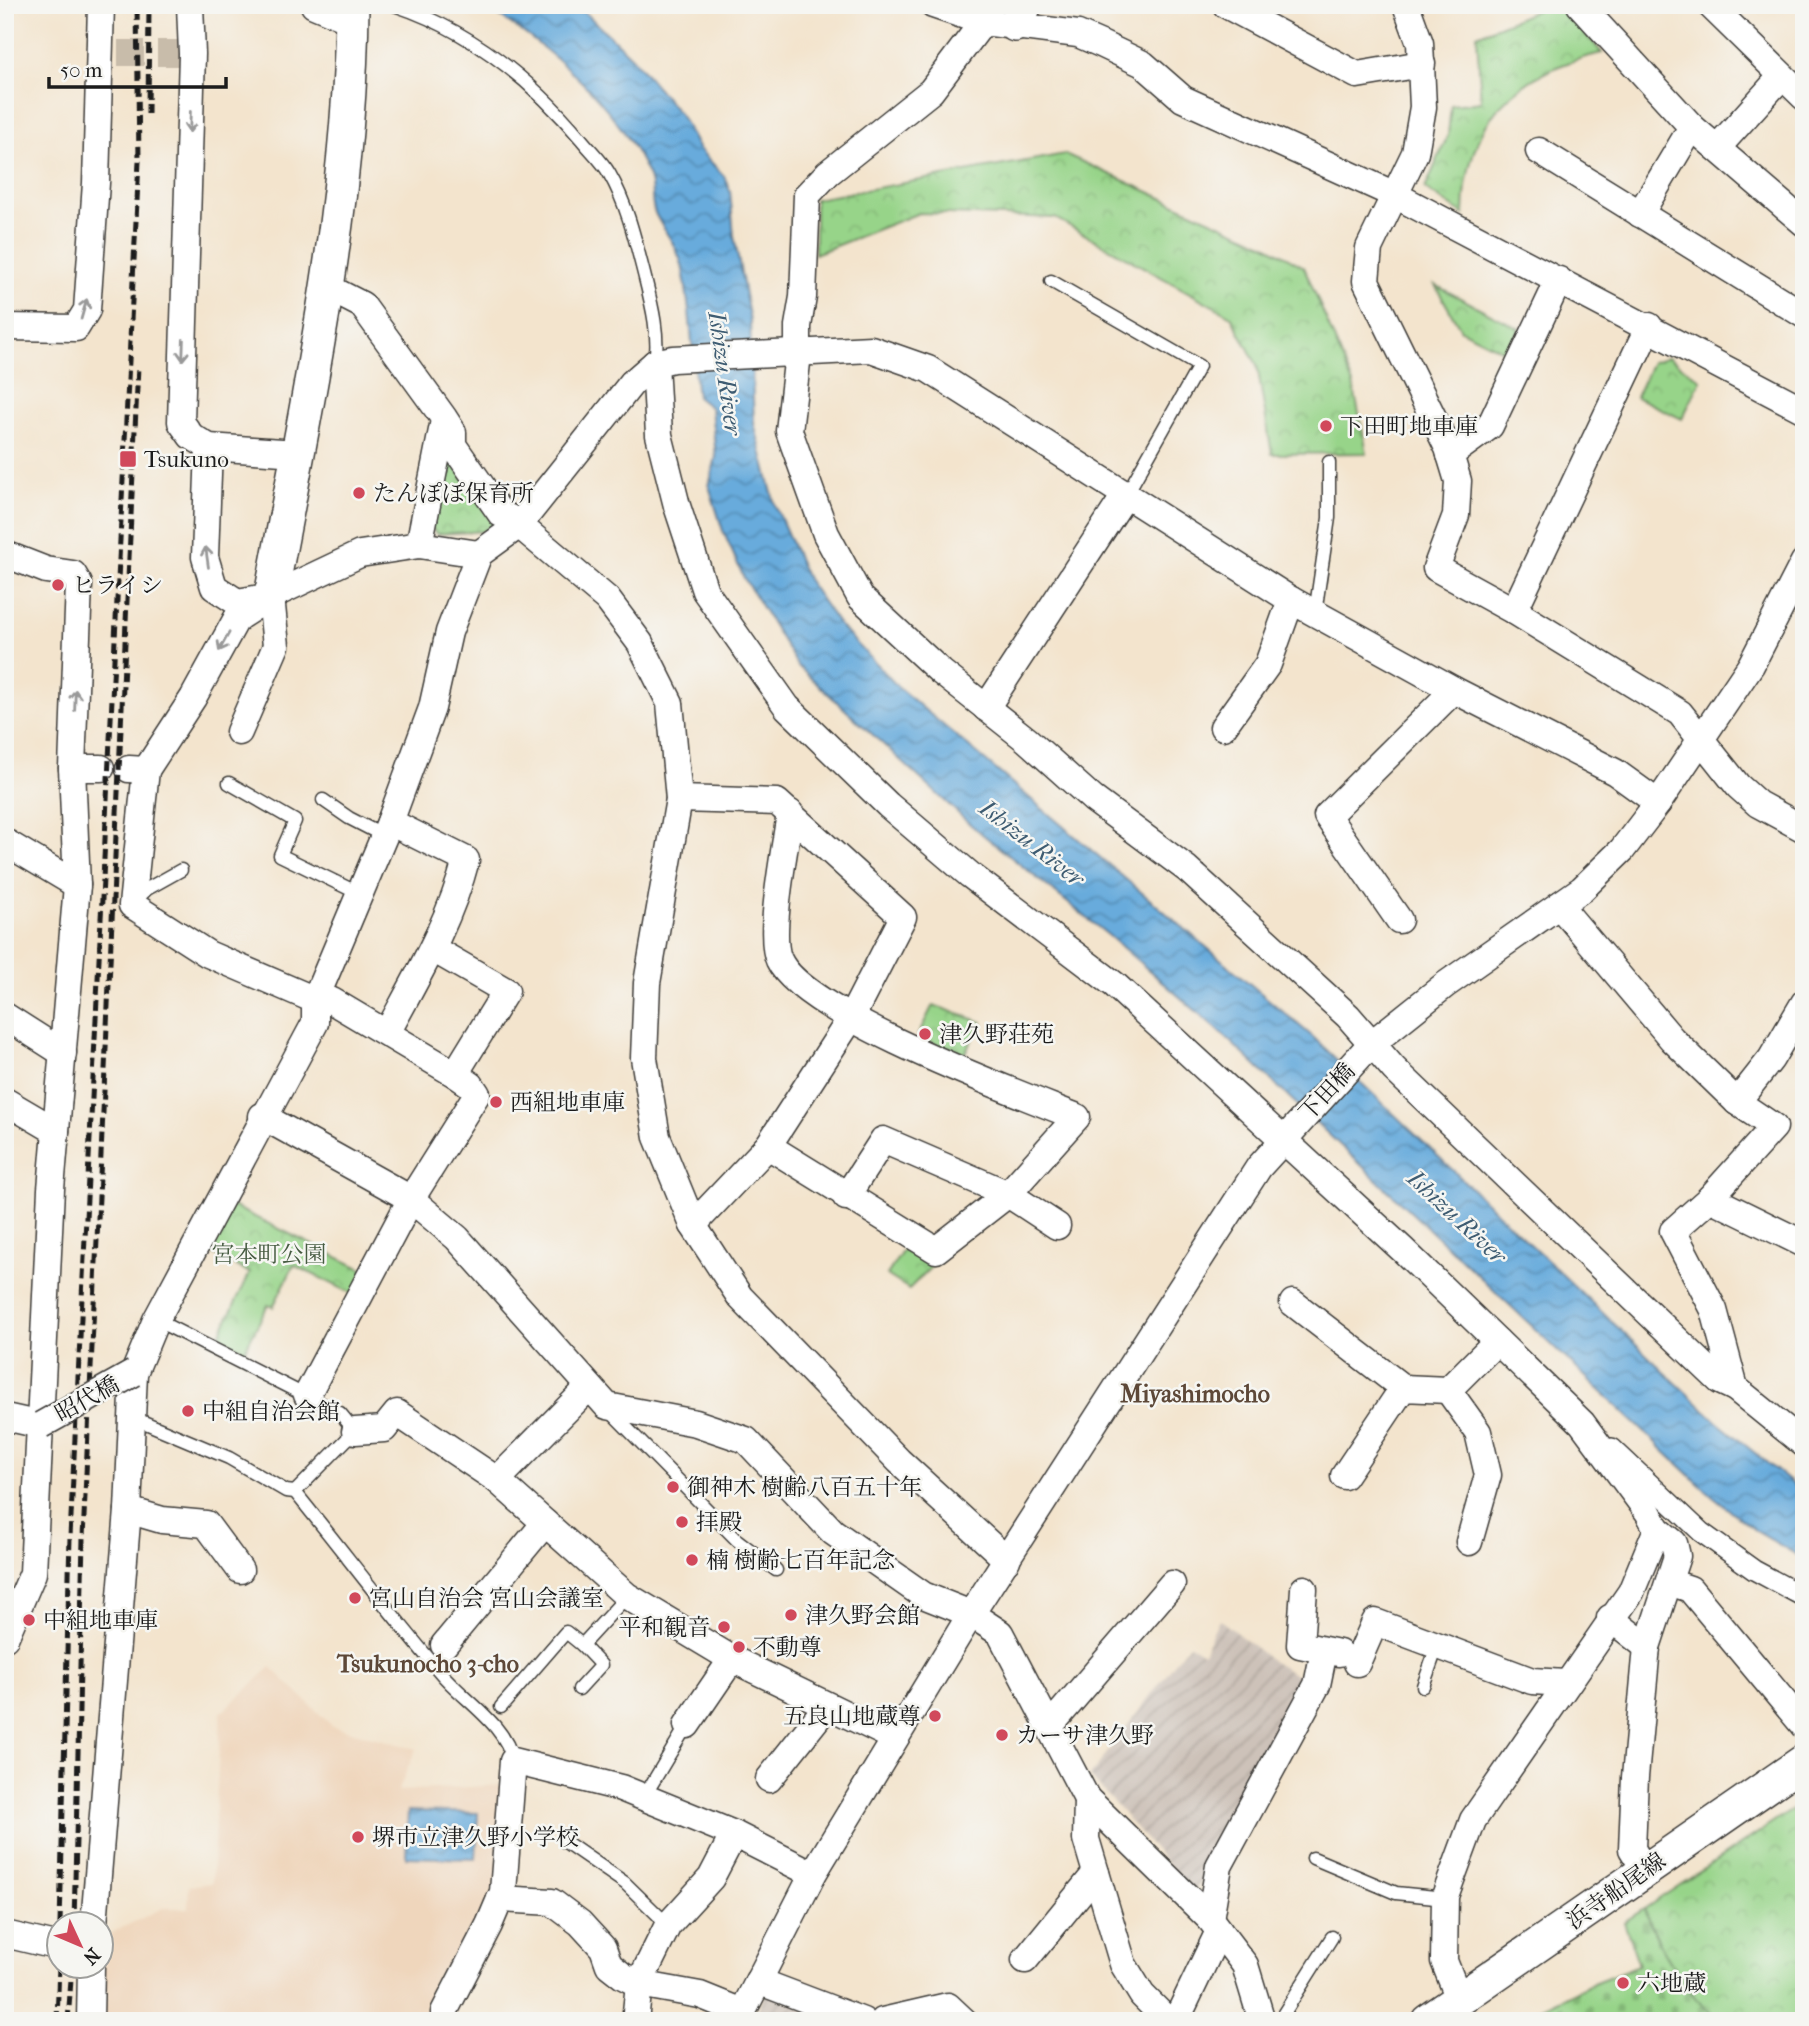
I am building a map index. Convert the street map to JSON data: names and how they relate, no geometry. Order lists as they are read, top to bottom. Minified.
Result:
{"streets":{"street":["下田橋","昭代橋","浜寺船尾線"]},"districts":["Miyashimocho","Tsukunocho 3-cho"],"water":["Ishizu River"],"parks":["宮本町公園"],"places":{"other":["下田町地車庫","たんぽぽ保育所","ヒライシ","津久野荘苑","西組地車庫","中組自治会館","御神木 樹齢八百五十年","拝殿","楠 樹齢七百年記念","宮山自治会 宮山会議室","津久野会館","中組地車庫","平和観音","不動尊","五良山地蔵尊","カーサ津久野","堺市立津久野小学校","六地蔵"],"transit":["Tsukuno"]},"scale_bar":"50 m","north":"bottom right"}
